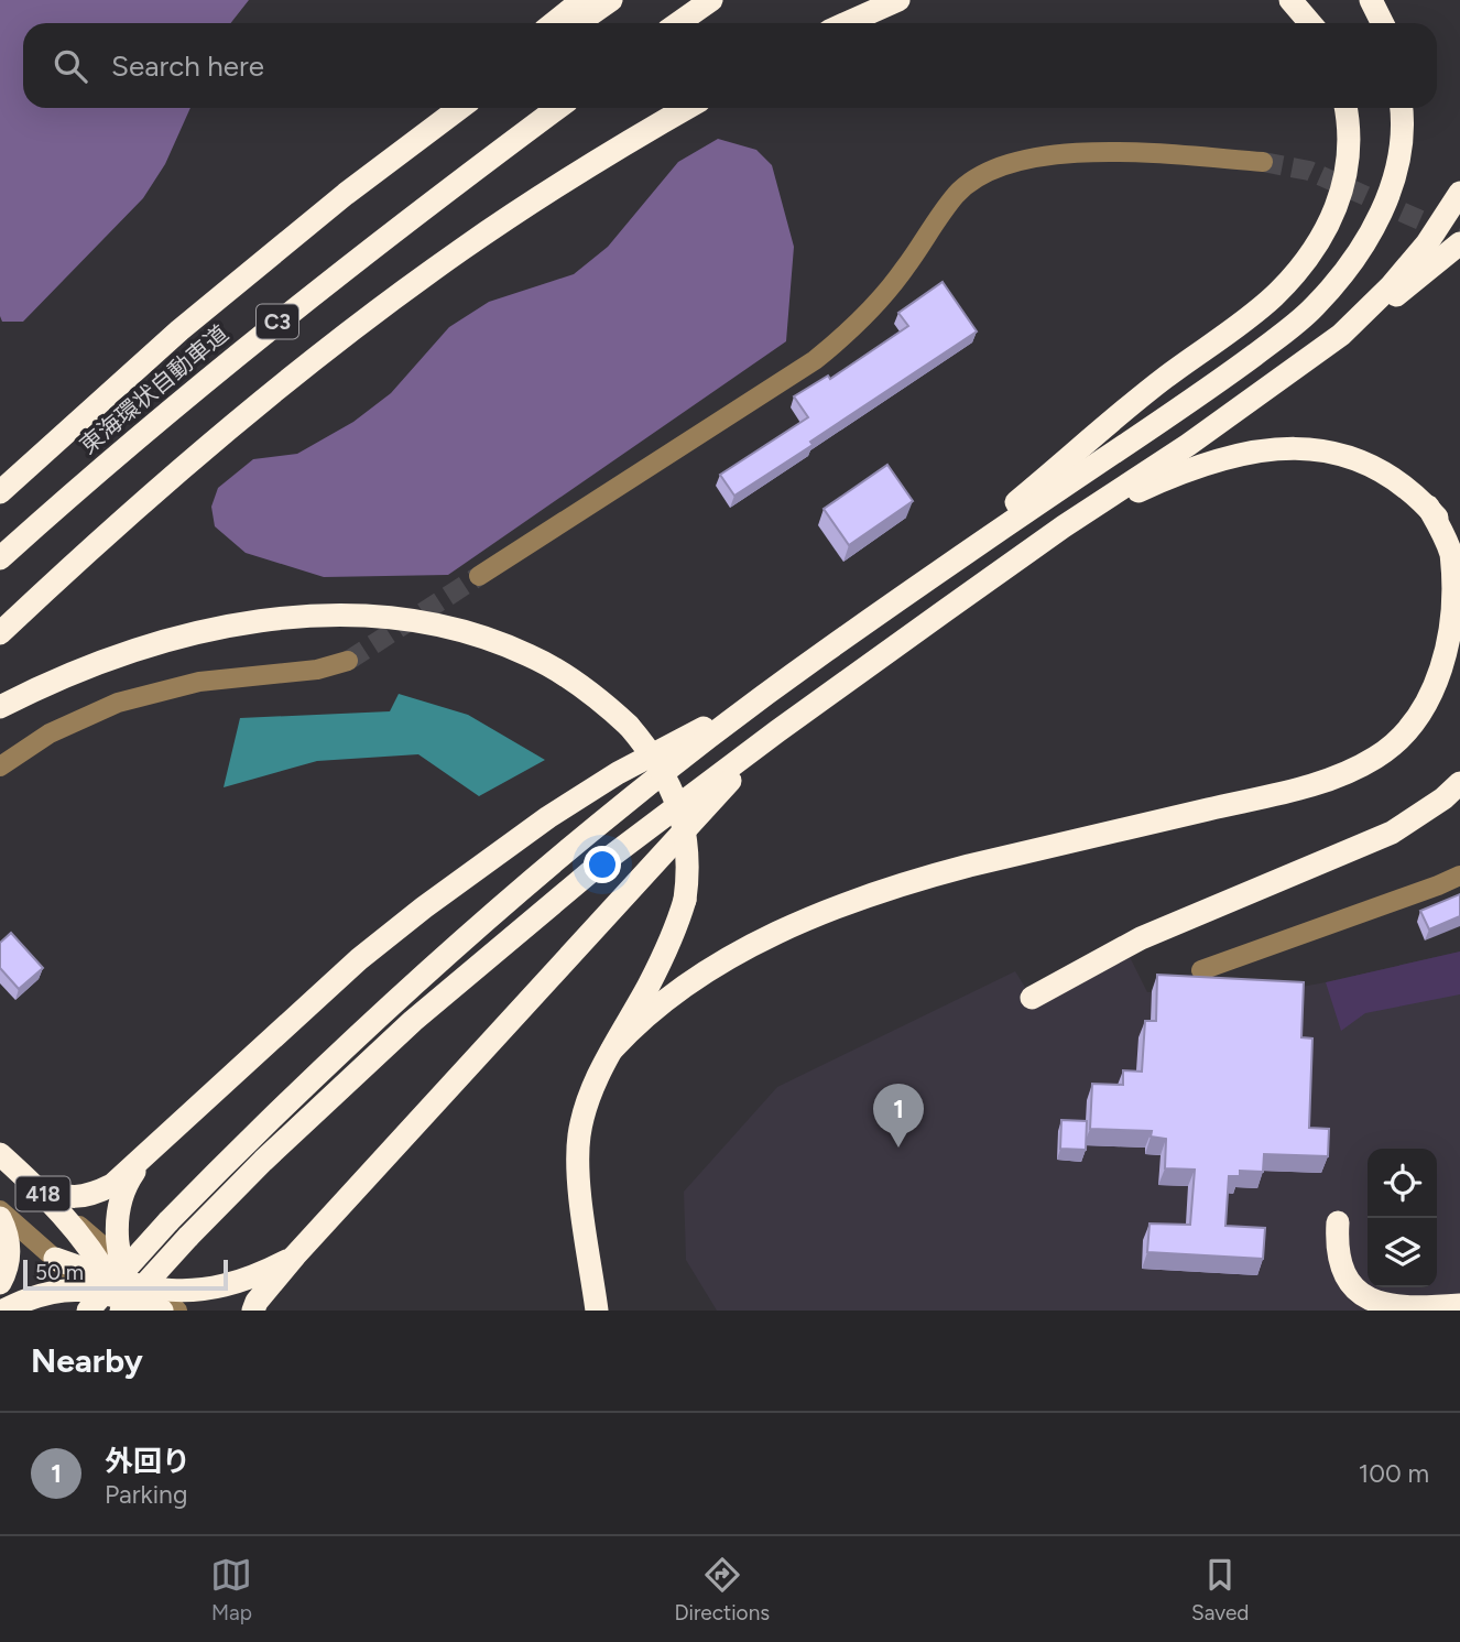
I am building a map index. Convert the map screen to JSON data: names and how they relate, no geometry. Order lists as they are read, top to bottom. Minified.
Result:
{"streets":{"highway":["C3","東海環状自動車道","418"]},"scale_bar":"50 m","page":{"search":"Search here","pins":"1","scale":"50 m","heading":"Nearby","list":[{"mark":"1","name":"外回り","note":"Parking","value":"100 m"}],"nav":["Map","Directions","Saved"]}}
